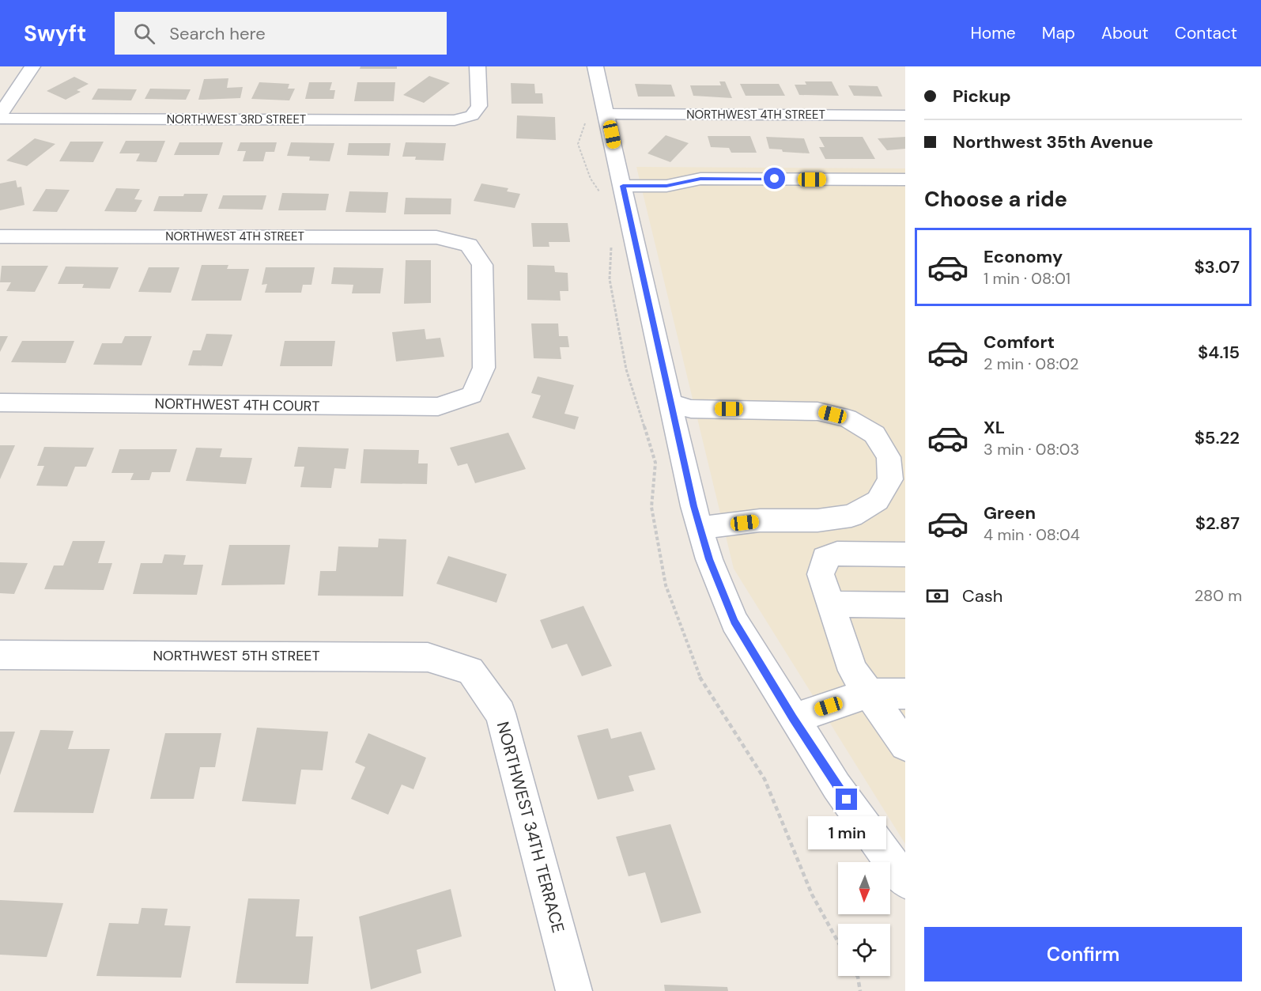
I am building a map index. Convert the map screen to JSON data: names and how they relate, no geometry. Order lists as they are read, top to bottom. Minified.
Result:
{"streets":{"street":["NORTHWEST 4TH STREET","NORTHWEST 3RD STREET","NORTHWEST 4TH COURT","NORTHWEST 5TH STREET","NORTHWEST 34TH TERRACE"]},"crossings":[["NORTHWEST 4TH STREET","NORTHWEST 4TH COURT"],["NORTHWEST 5TH STREET","NORTHWEST 34TH TERRACE"]],"north":"bottom","page":{"header":"Swyft","search":"Search here","nav":["Home","Map","About","Contact"],"banner":["Pickup","Northwest 35th Avenue"],"heading":"Choose a ride","list":[{"name":"Economy","note":"1 min · 08:01","value":"$3.07"},{"name":"Comfort","note":"2 min · 08:02","value":"$4.15"},{"name":"XL","note":"3 min · 08:03","value":"$5.22"},{"name":"Green","note":"4 min · 08:04","value":"$2.87"}],"pay":["Cash","280 m"],"bubble":"1 min","buttons":"Confirm"}}
